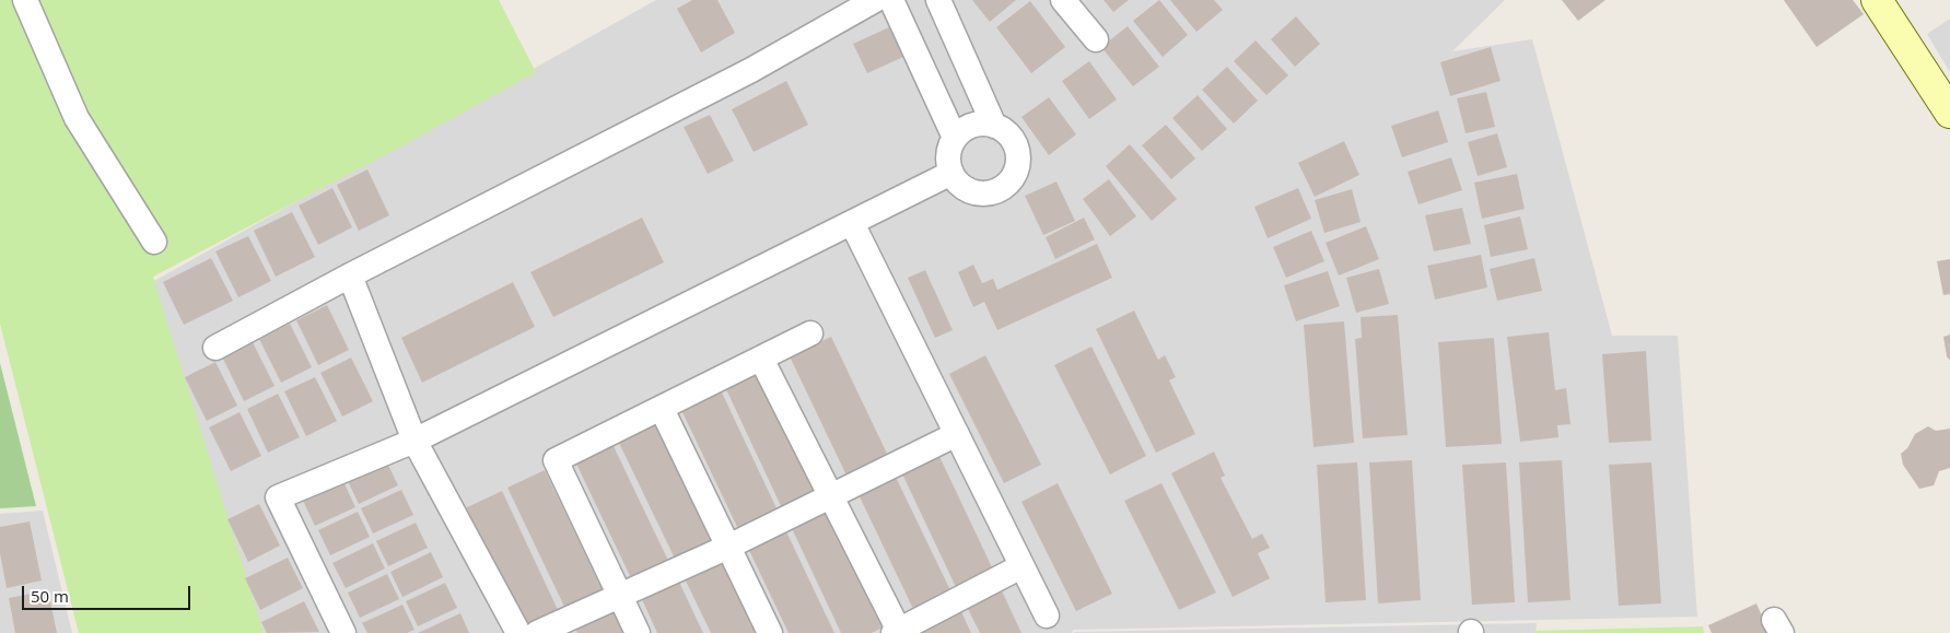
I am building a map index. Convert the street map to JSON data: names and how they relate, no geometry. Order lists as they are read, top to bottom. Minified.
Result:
{"scale_bar":"50 m"}
